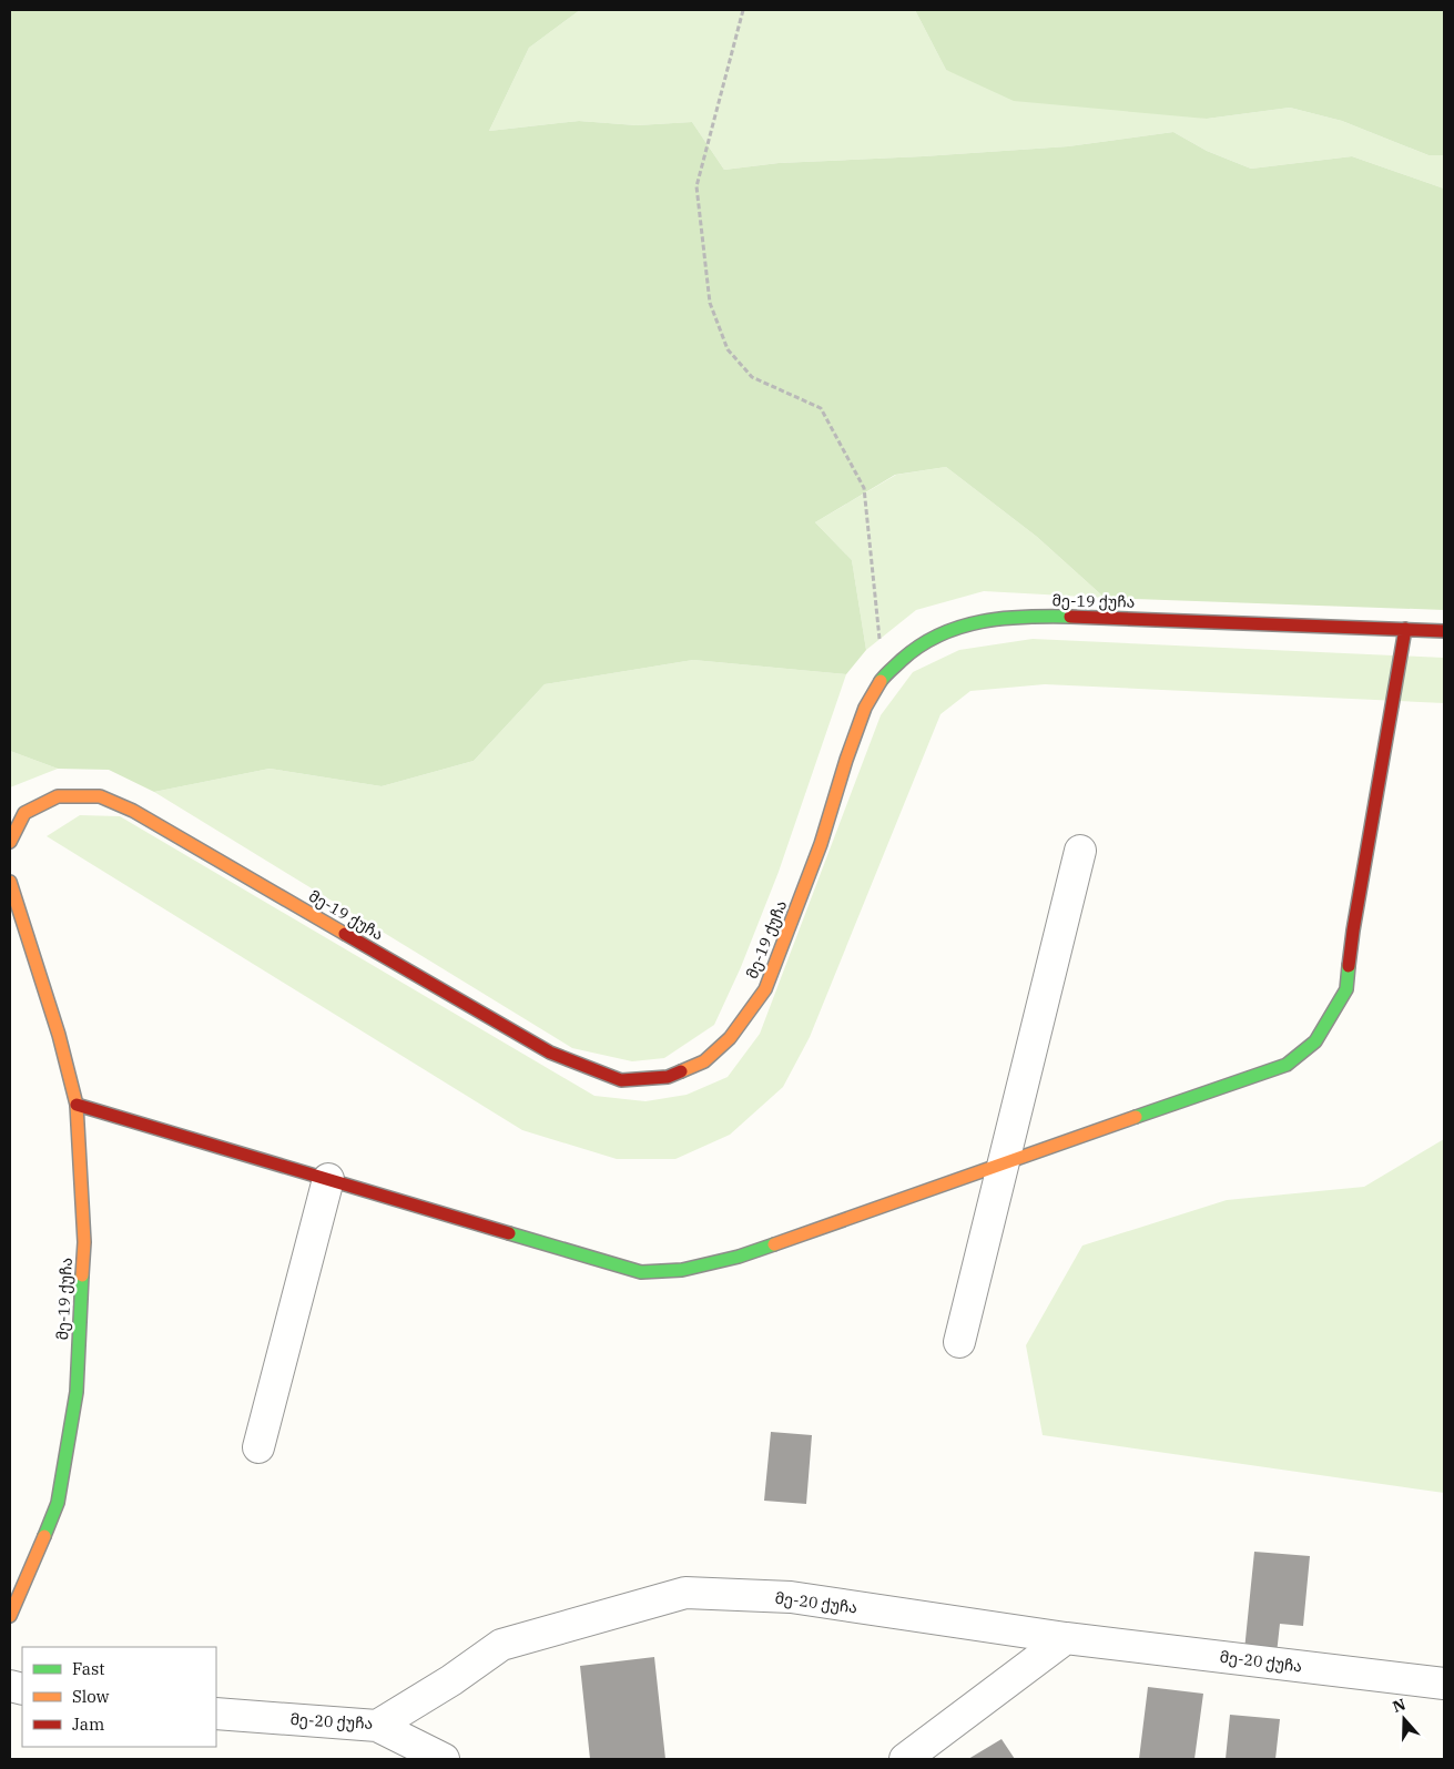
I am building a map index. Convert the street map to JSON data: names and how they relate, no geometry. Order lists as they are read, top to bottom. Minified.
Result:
{"streets":{"street":["მე-19 ქუჩა","მე-20 ქუჩა"]},"legend":["Fast","Slow","Jam"],"north":"top"}
